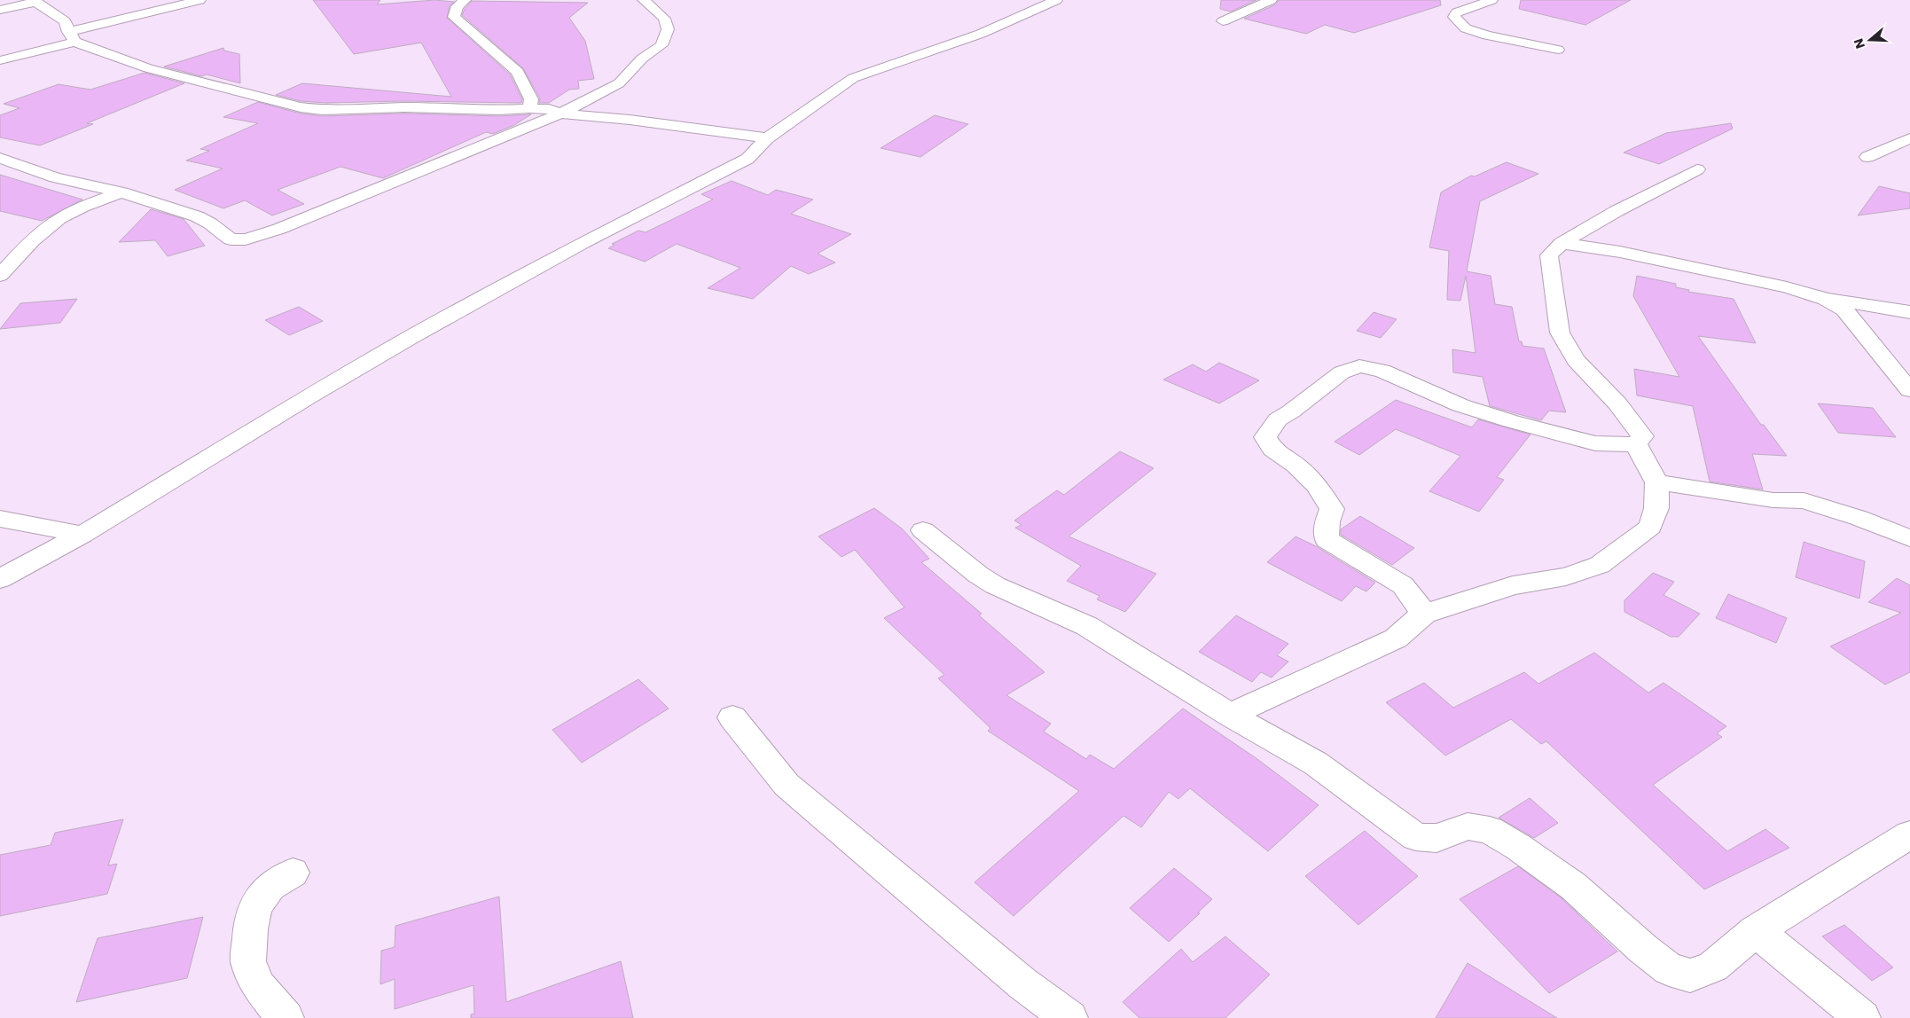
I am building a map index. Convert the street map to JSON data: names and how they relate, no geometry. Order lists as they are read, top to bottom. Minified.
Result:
{"north":"left"}
